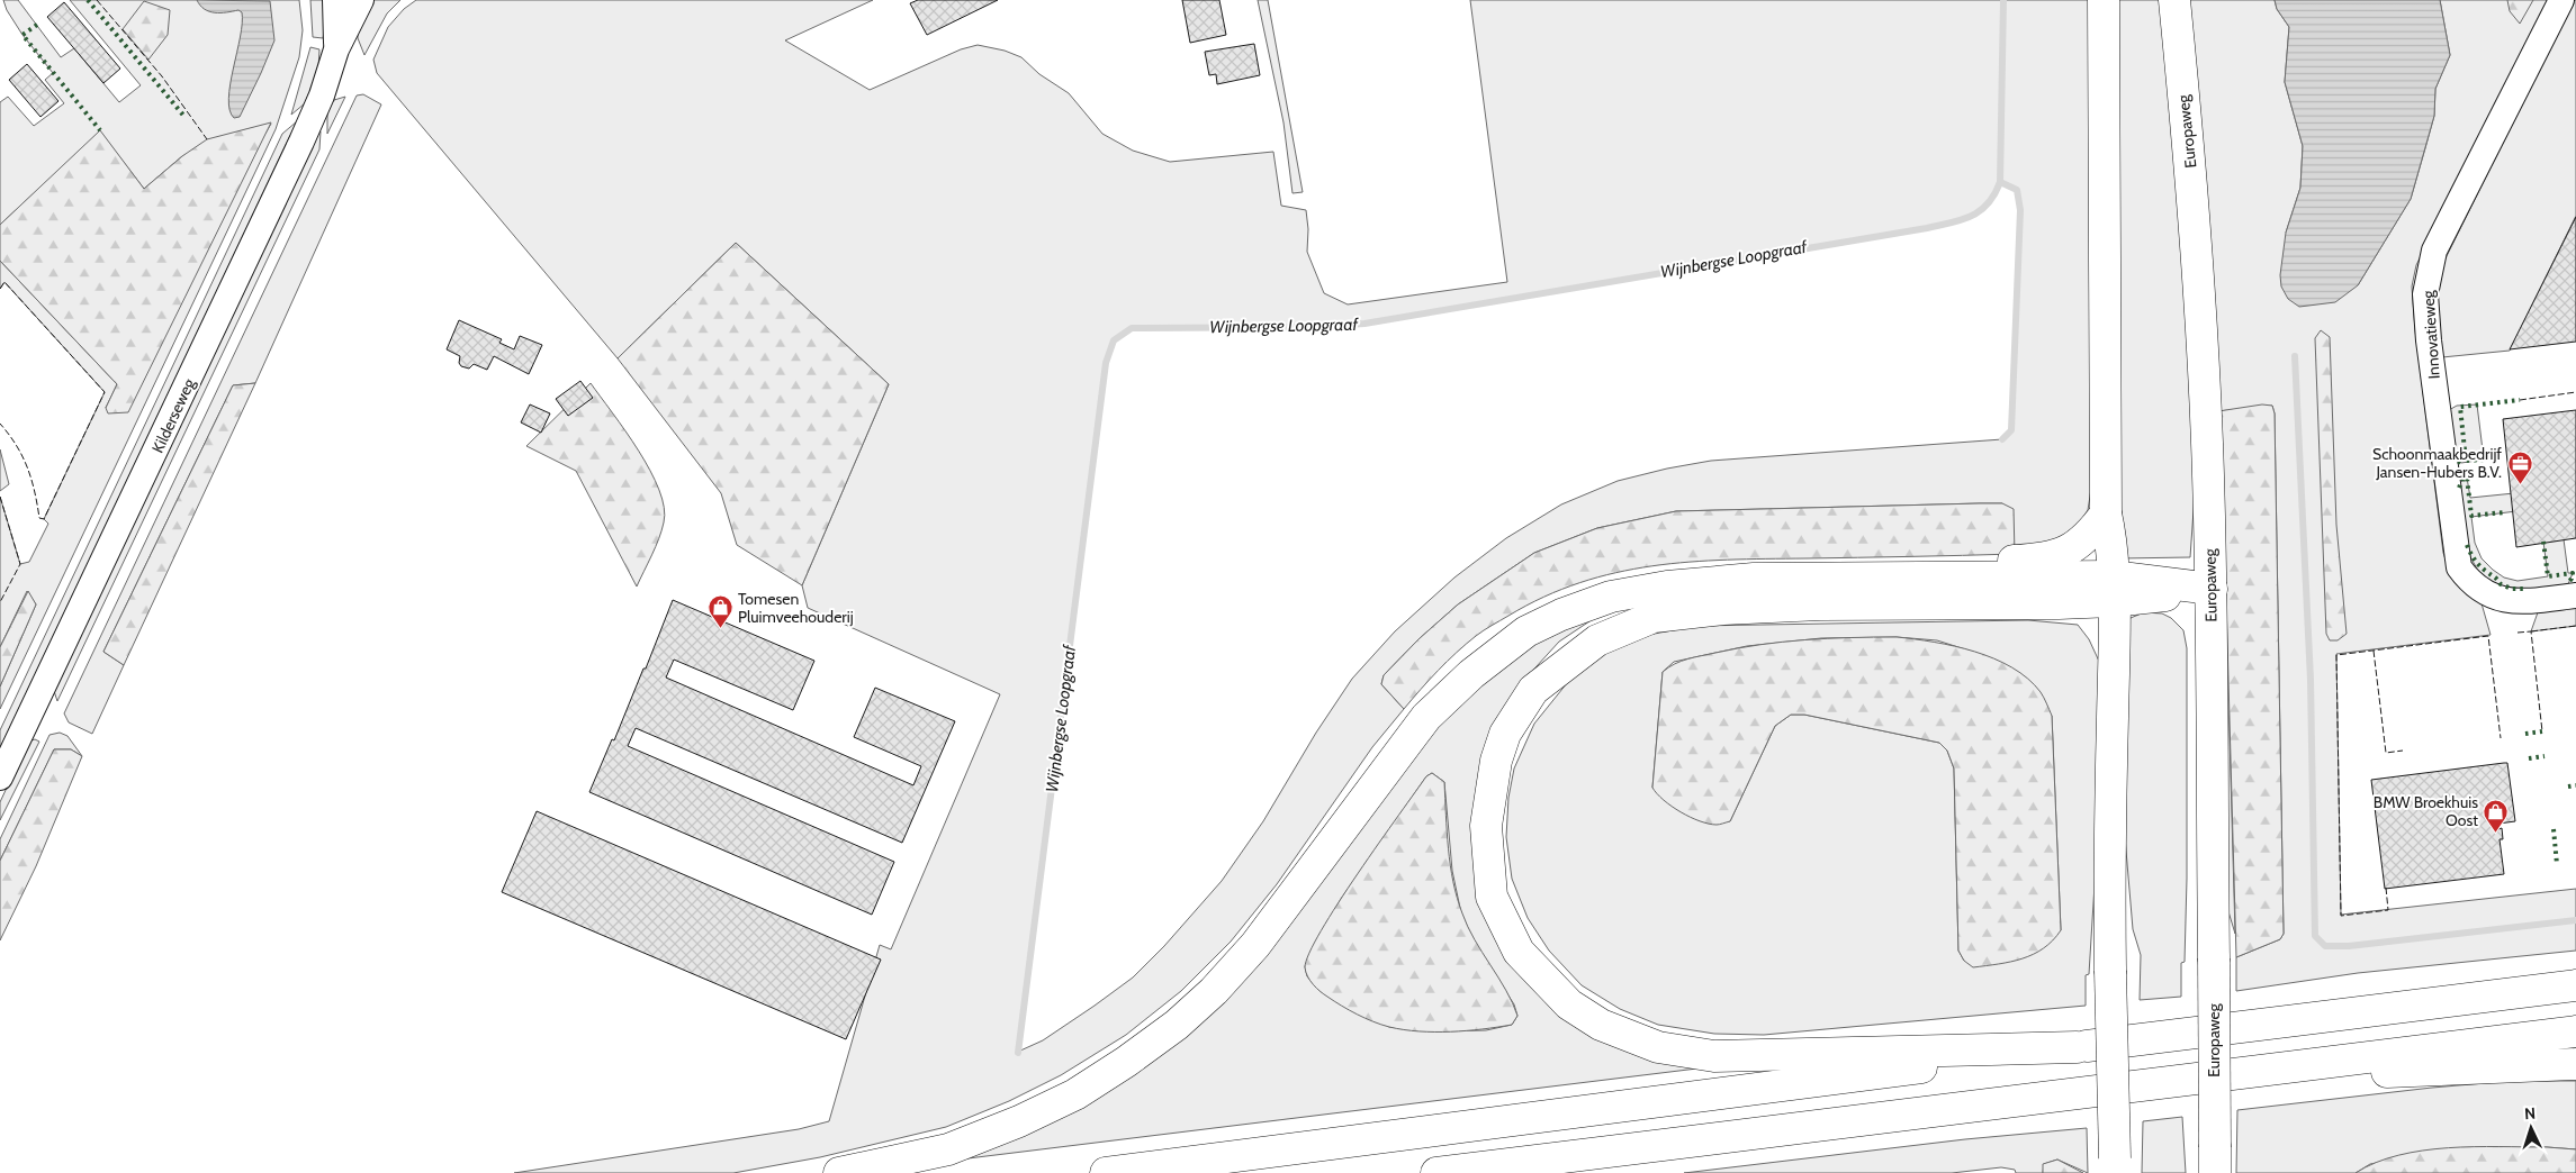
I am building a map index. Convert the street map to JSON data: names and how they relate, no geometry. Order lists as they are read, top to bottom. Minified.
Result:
{"streets":{"main road":["Europaweg"],"street":["Innovatieweg","Kilderseweg"]},"water":["Wijnbergse Loopgraaf"],"places":{"office":["Schoonmaakbedrijf Jansen-Hubers B.V."],"shop":["Tomesen Pluimveehouderij","BMW Broekhuis Oost"]},"north":"top"}
